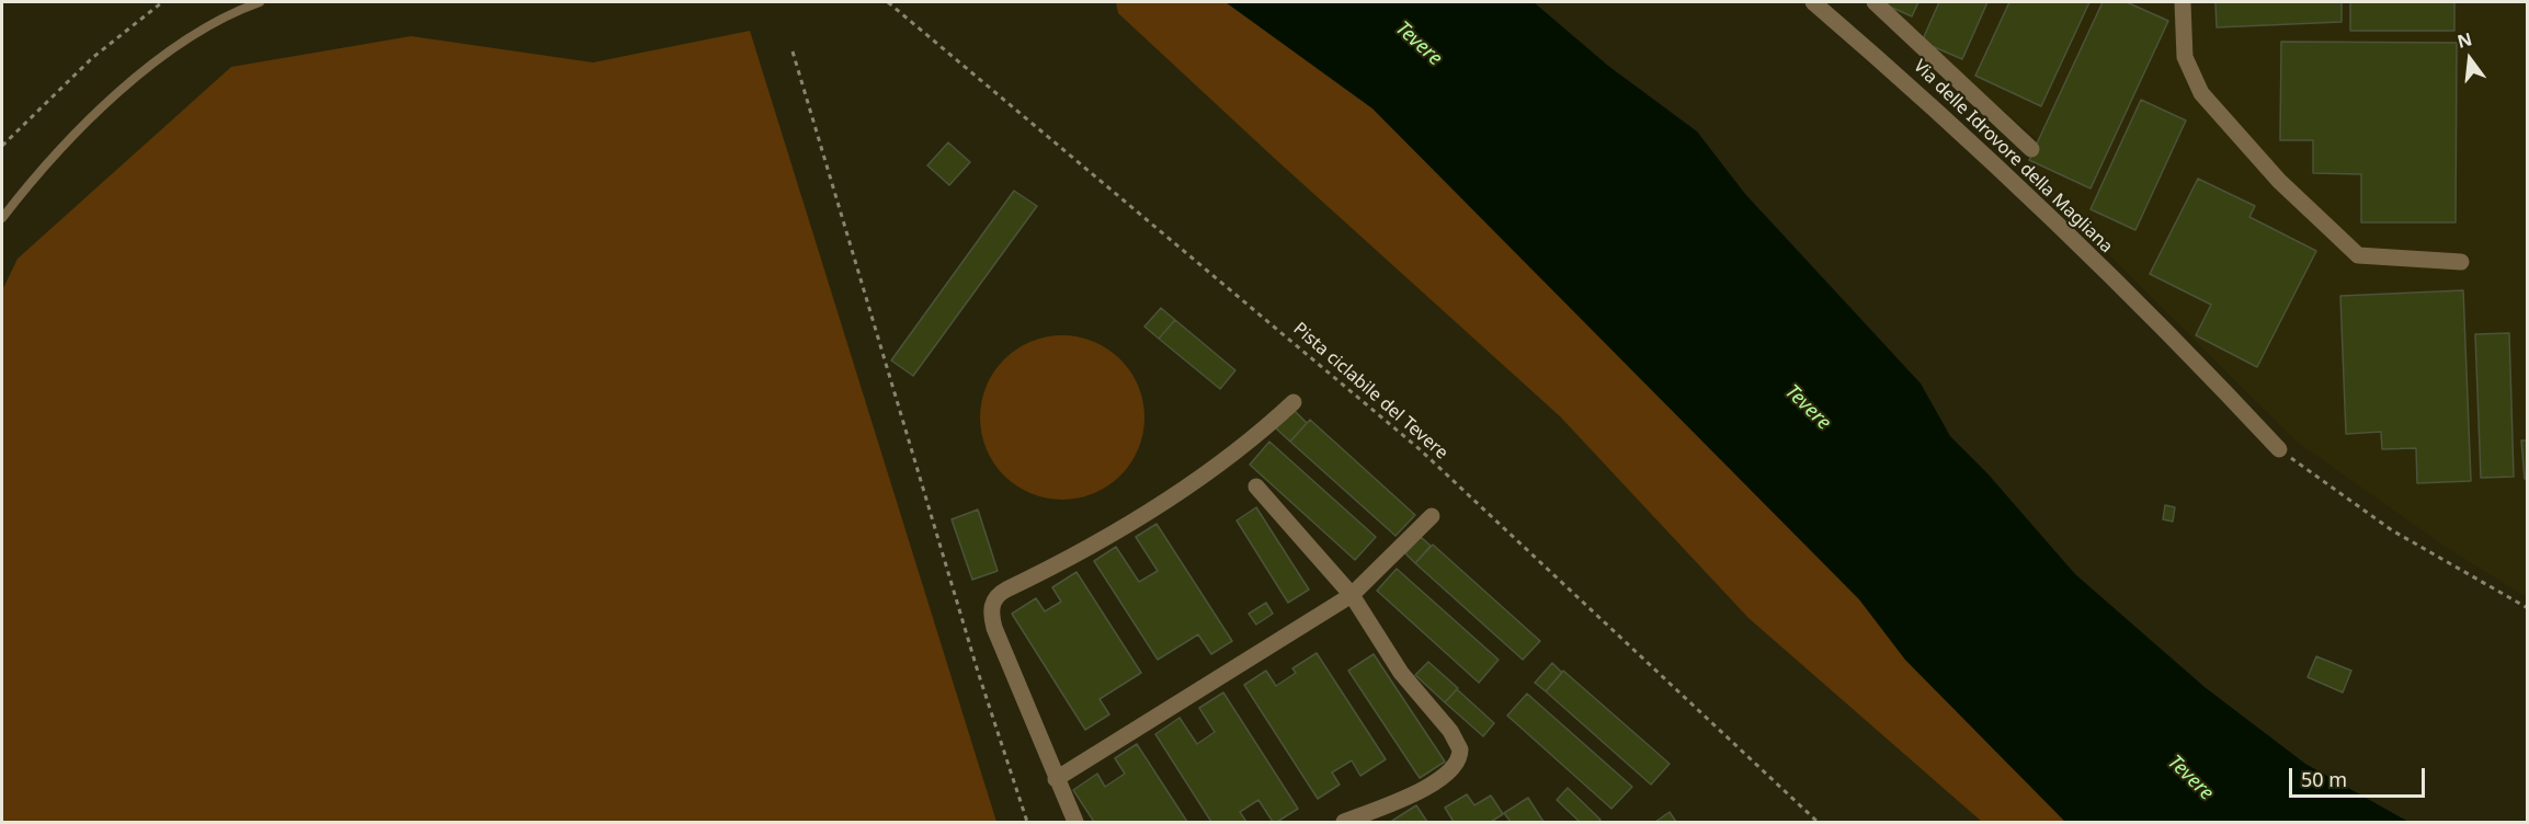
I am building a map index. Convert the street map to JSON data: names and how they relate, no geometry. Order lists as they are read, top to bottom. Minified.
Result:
{"streets":{"street":["Via delle Idrovore della Magliana"],"path":["Pista ciclabile del Tevere"]},"water":["Tevere"],"scale_bar":"50 m","north":"top"}
